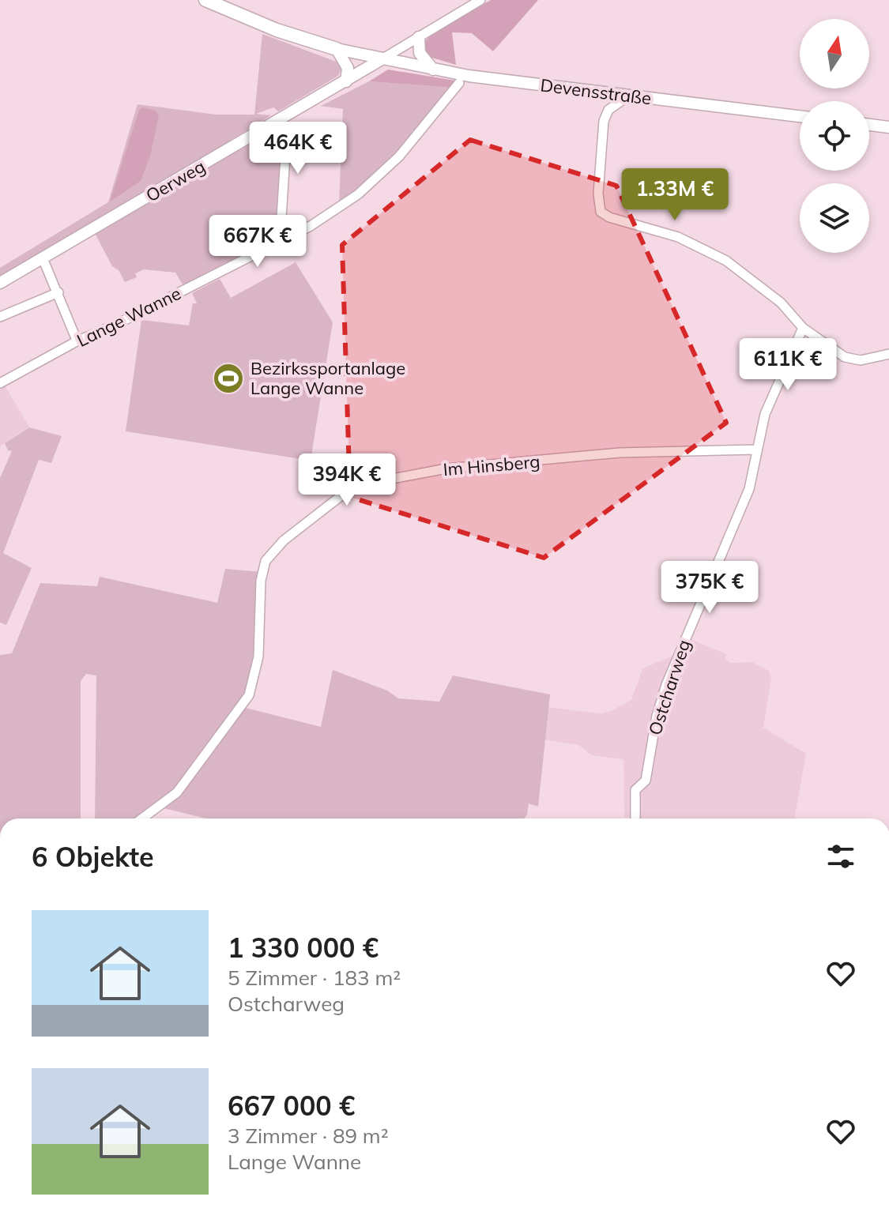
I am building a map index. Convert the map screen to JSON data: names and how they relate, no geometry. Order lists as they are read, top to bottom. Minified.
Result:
{"streets":{"main road":["Devensstraße","Oerweg"],"street":["Lange Wanne","Im Hinsberg","Ostcharweg"]},"crossings":[["Devensstraße","Oerweg"],["Im Hinsberg","Ostcharweg"]],"places":{"sports":["Bezirkssportanlage Lange Wanne"]},"north":"top","page":{"price":["464K €","1.33M €","667K €","611K €","394K €","375K €"],"heading":"6 Objekte","list":[{"name":"1 330 000 €","note":"5 Zimmer · 183 m² · Ostcharweg"},{"name":"667 000 €","note":"3 Zimmer · 89 m² · Lange Wanne"}]}}
